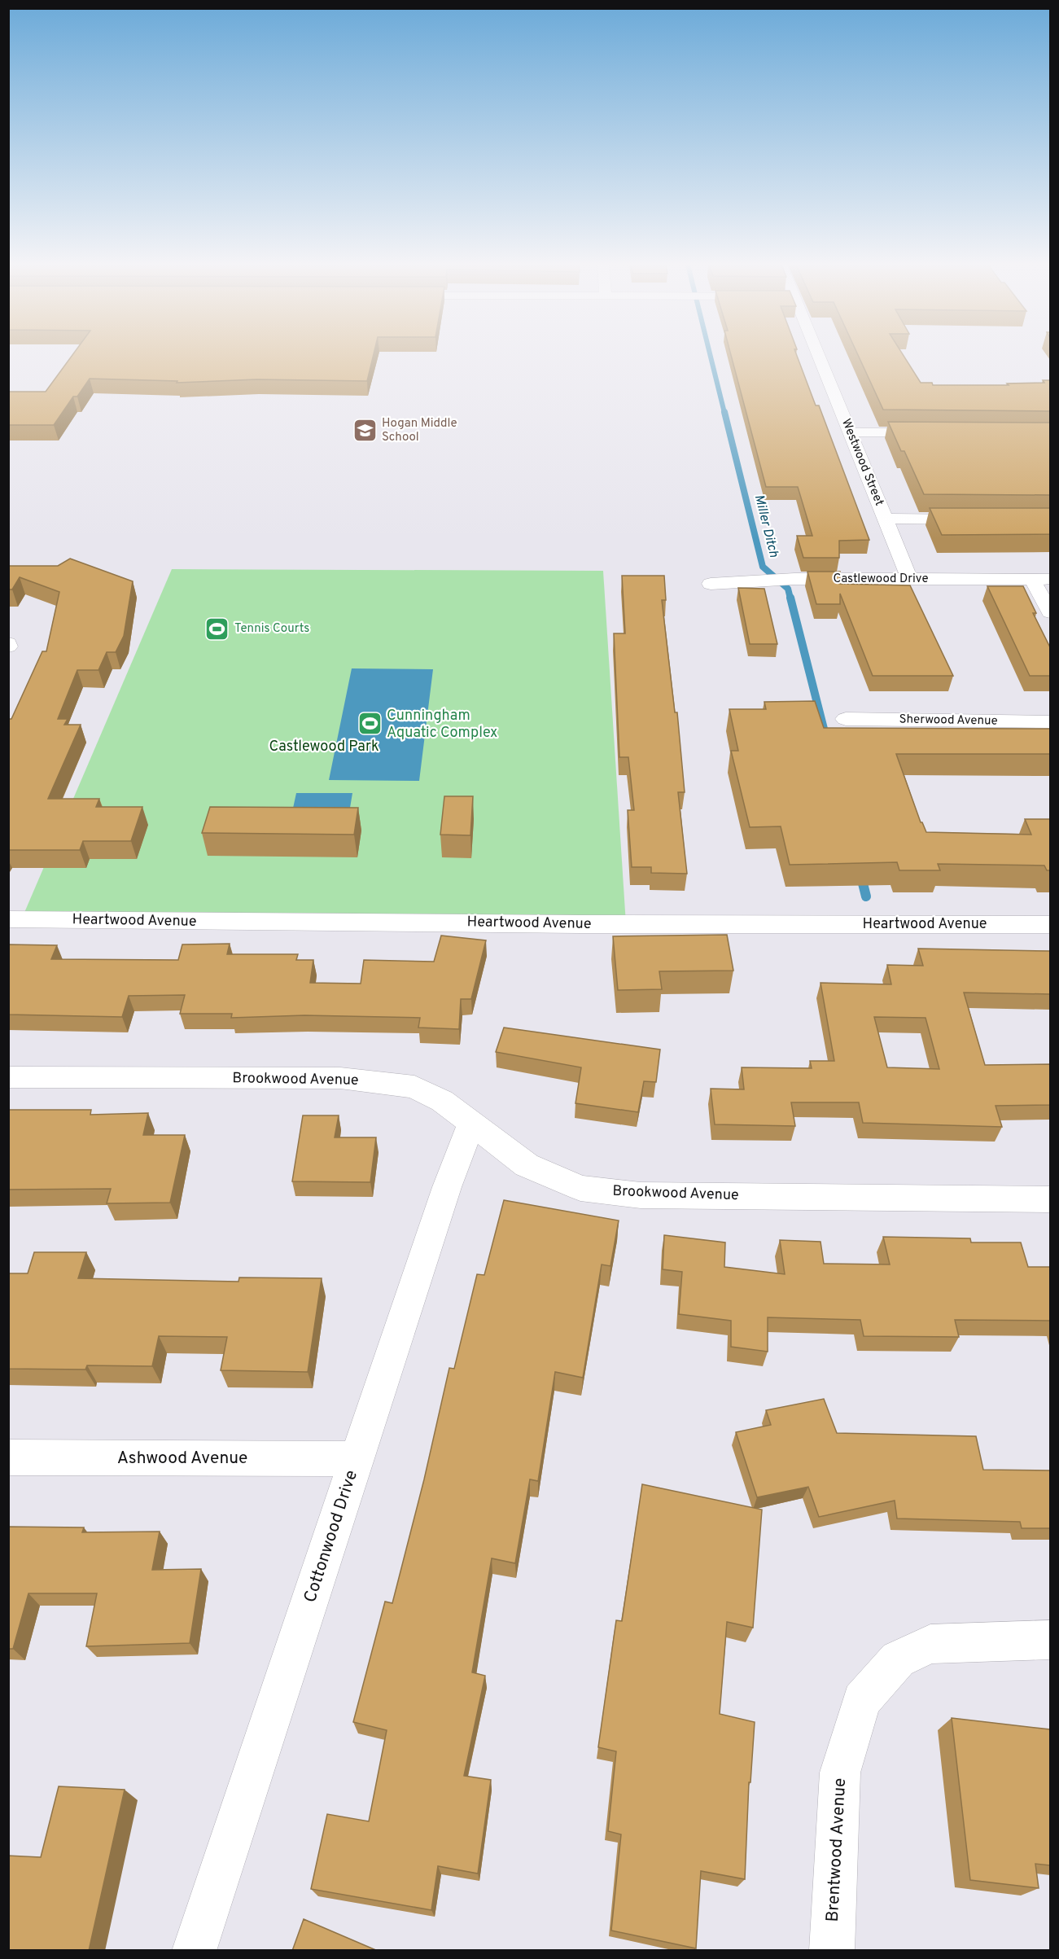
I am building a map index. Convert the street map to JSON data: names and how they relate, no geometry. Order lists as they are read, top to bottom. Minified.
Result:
{"streets":{"street":["Westwood Street","Castlewood Drive","Sherwood Avenue","Heartwood Avenue","Brookwood Avenue","Ashwood Avenue","Cottonwood Drive","Brentwood Avenue"]},"crossings":[["Westwood Street","Castlewood Drive"],["Brookwood Avenue","Cottonwood Drive"],["Ashwood Avenue","Cottonwood Drive"]],"water":["Miller Ditch"],"parks":["Castlewood Park"],"places":{"school or university":["Hogan Middle School"],"sports":["Tennis Courts","Cunningham Aquatic Complex"]}}
